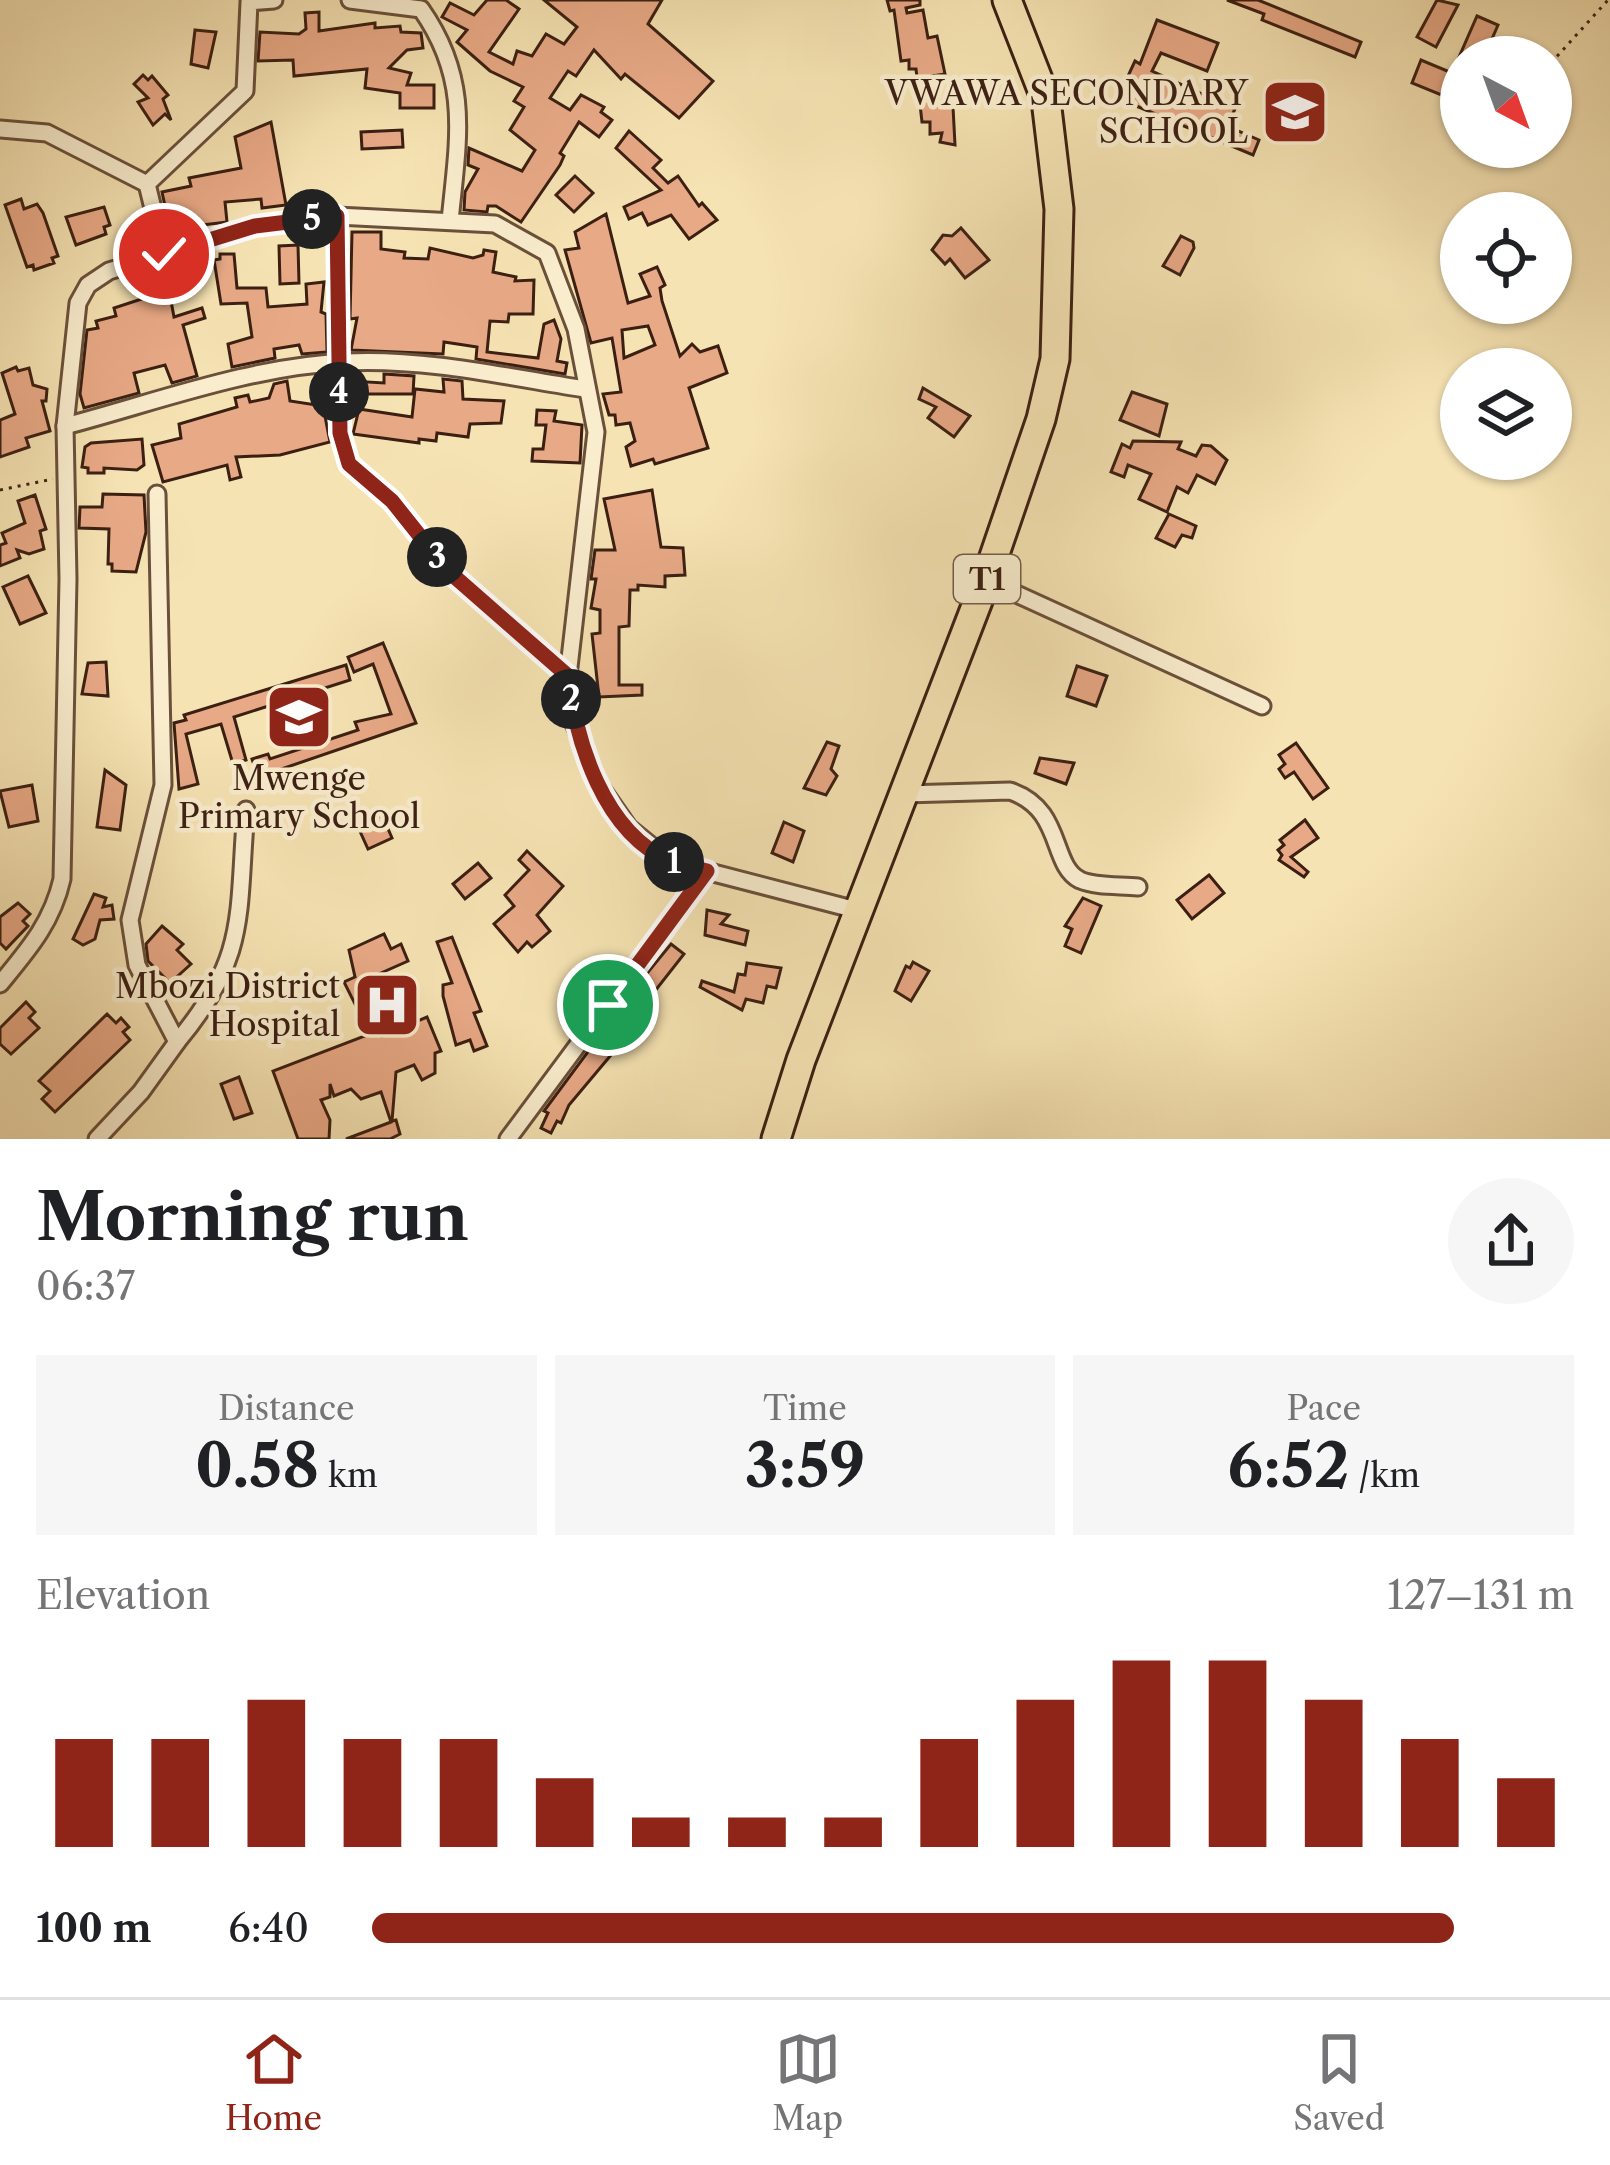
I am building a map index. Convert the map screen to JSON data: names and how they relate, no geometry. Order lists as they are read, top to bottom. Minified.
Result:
{"streets":{"highway":["T1"]},"places":{"school or university":["VWAWA SECONDARY SCHOOL","Mwenge Primary School"],"hospital":["Mbozi District Hospital"]},"north":"bottom right","page":{"pins":["5","4","3","2","1"],"heading":["Morning run","06:37"],"stats":[["Distance","0.58 km"],["Time","3:59"],["Pace","6:52 /km"]],"chart":["Elevation","127–131 m"],"list":[{"name":"100 m","note":"6:40"}],"tabs":["Home","Map","Saved"]}}
